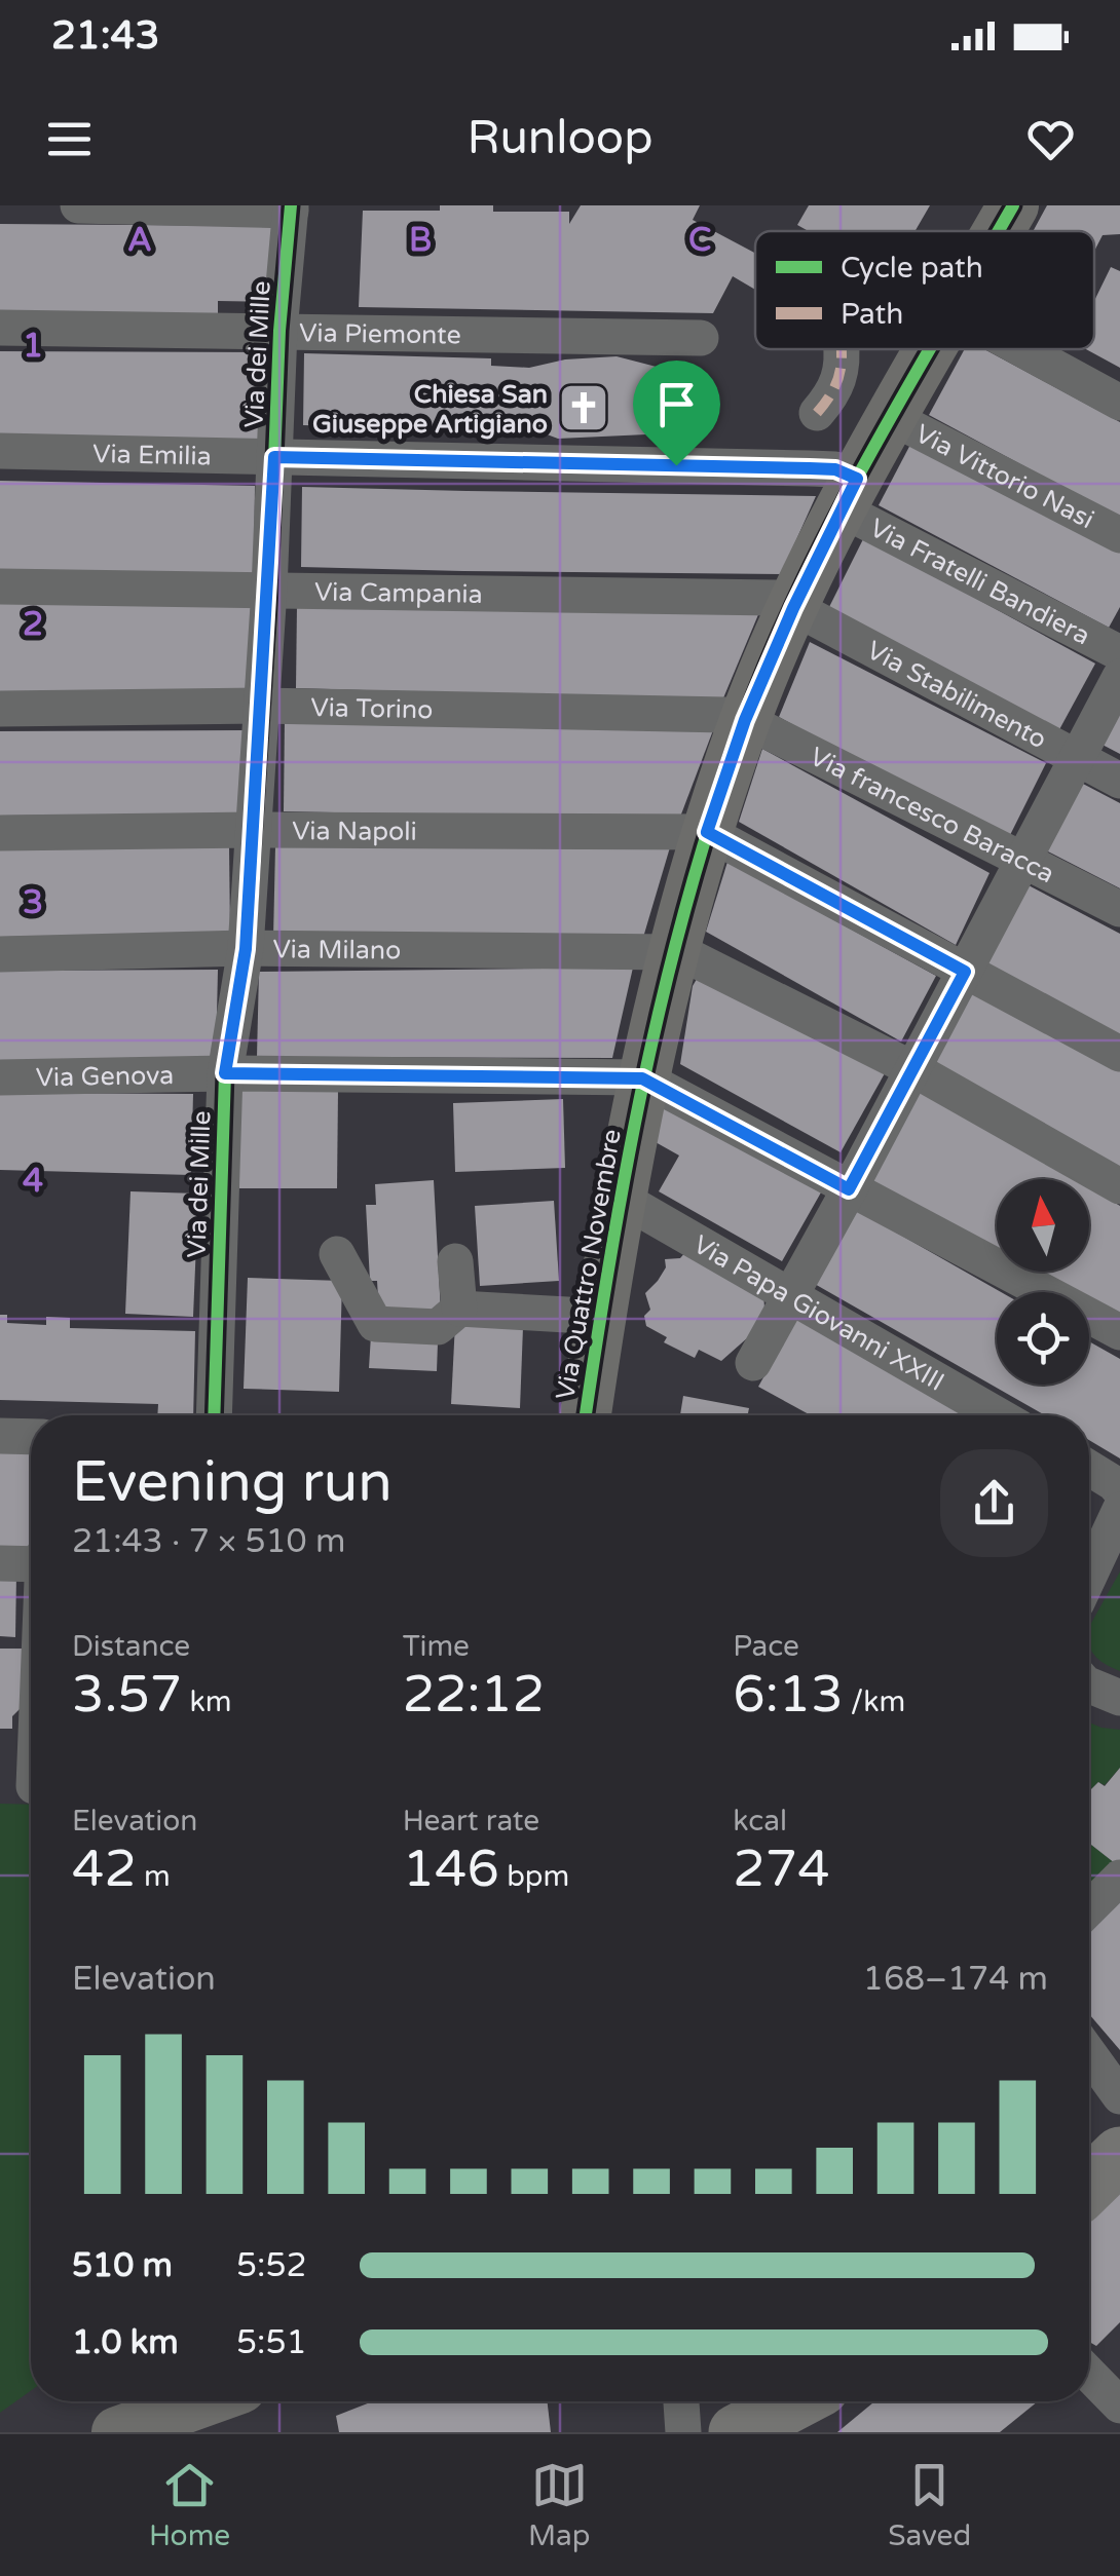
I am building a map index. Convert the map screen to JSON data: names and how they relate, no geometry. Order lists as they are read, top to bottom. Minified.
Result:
{"streets":{"street":["Via Piemonte","Via dei Mille","Via Emilia","Via Vittorio Nasi","Via Fratelli Bandiera","Via Campania","Via Stabilimento","Via Torino","Via francesco Baracca","Via Napoli","Via Milano","Via Genova","Via Quattro Novembre","Via Papa Giovanni XXIII"]},"crossings":[["Via Piemonte","Via dei Mille"],["Via dei Mille","Via Emilia"],["Via dei Mille","Via Campania"],["Via dei Mille","Via Torino"],["Via dei Mille","Via Napoli"],["Via dei Mille","Via Milano"],["Via dei Mille","Via Genova"],["Via Emilia","Via Fratelli Bandiera"],["Via Emilia","Via Quattro Novembre"],["Via Vittorio Nasi","Via Quattro Novembre"],["Via Fratelli Bandiera","Via Quattro Novembre"],["Via Campania","Via Stabilimento"],["Via Campania","Via Quattro Novembre"],["Via Stabilimento","Via Quattro Novembre"],["Via Torino","Via francesco Baracca"],["Via Torino","Via Quattro Novembre"],["Via francesco Baracca","Via Quattro Novembre"],["Via Napoli","Via Quattro Novembre"],["Via Milano","Via Quattro Novembre"],["Via Genova","Via Quattro Novembre"],["Via Quattro Novembre","Via Papa Giovanni XXIII"]],"places":{"church":["Chiesa San Giuseppe Artigiano"]},"legend":["Cycle path","Path"],"north":"top","page":{"status":"21:43","header":"Runloop","heading":["Evening run","21:43 · 7 × 510 m"],"stats":[["Distance","3.57 km"],["Time","22:12"],["Pace","6:13 /km"],["Elevation","42 m"],["Heart rate","146 bpm"],["kcal","274"]],"chart":["Elevation","168–174 m"],"list":[{"name":"510 m","note":"5:52"},{"name":"1.0 km","note":"5:51"}],"tabs":["Home","Map","Saved"]},"grid":{"columns":["A","B","C"],"rows":["1","2","3","4"]}}
